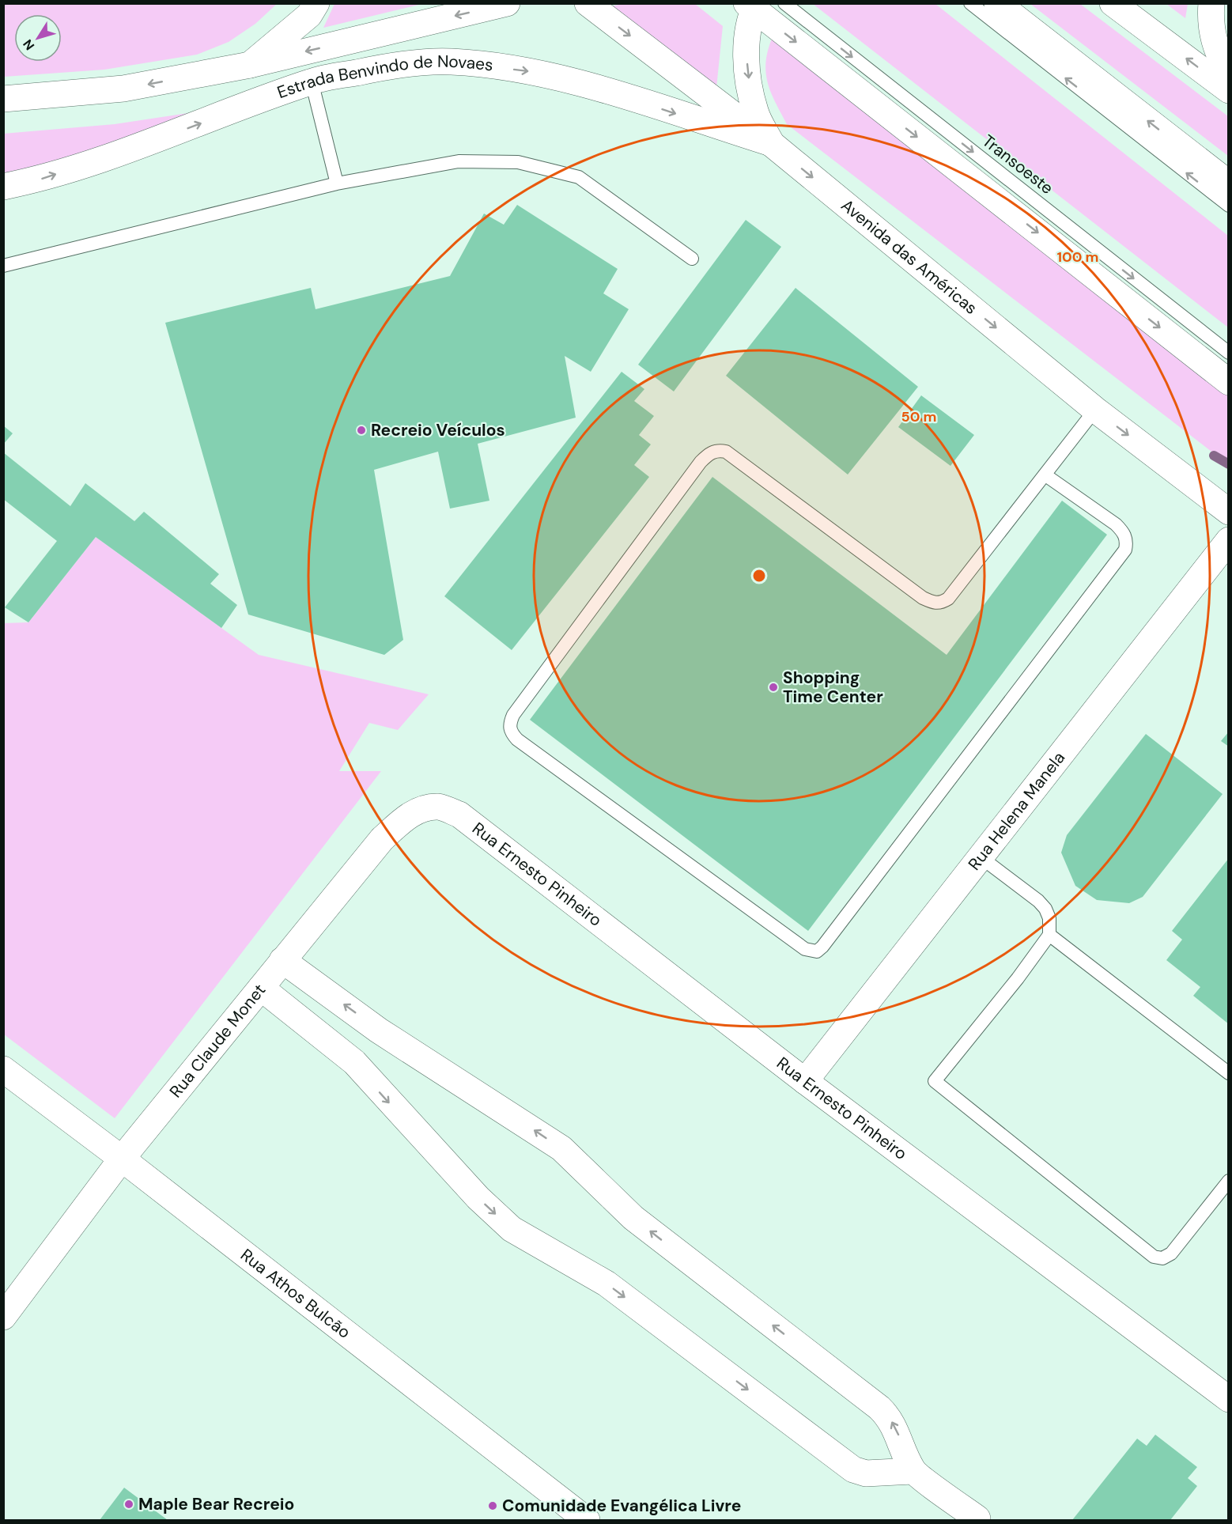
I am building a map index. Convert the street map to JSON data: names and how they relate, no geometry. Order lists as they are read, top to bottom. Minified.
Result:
{"streets":{"main road":["Estrada Benvindo de Novaes","Avenida das Américas","Rua Helena Manela","Rua Ernesto Pinheiro","Rua Claude Monet","Rua Athos Bulcão"],"lane":["Transoeste"]},"crossings":[["Estrada Benvindo de Novaes","Avenida das Américas"],["Rua Helena Manela","Rua Ernesto Pinheiro"],["Rua Ernesto Pinheiro","Rua Claude Monet"],["Rua Claude Monet","Rua Athos Bulcão"]],"places":["Recreio Veículos","Shopping Time Center","Maple Bear Recreio","Comunidade Evangélica Livre"],"north":"bottom left","rings":["100 m","50 m"]}
